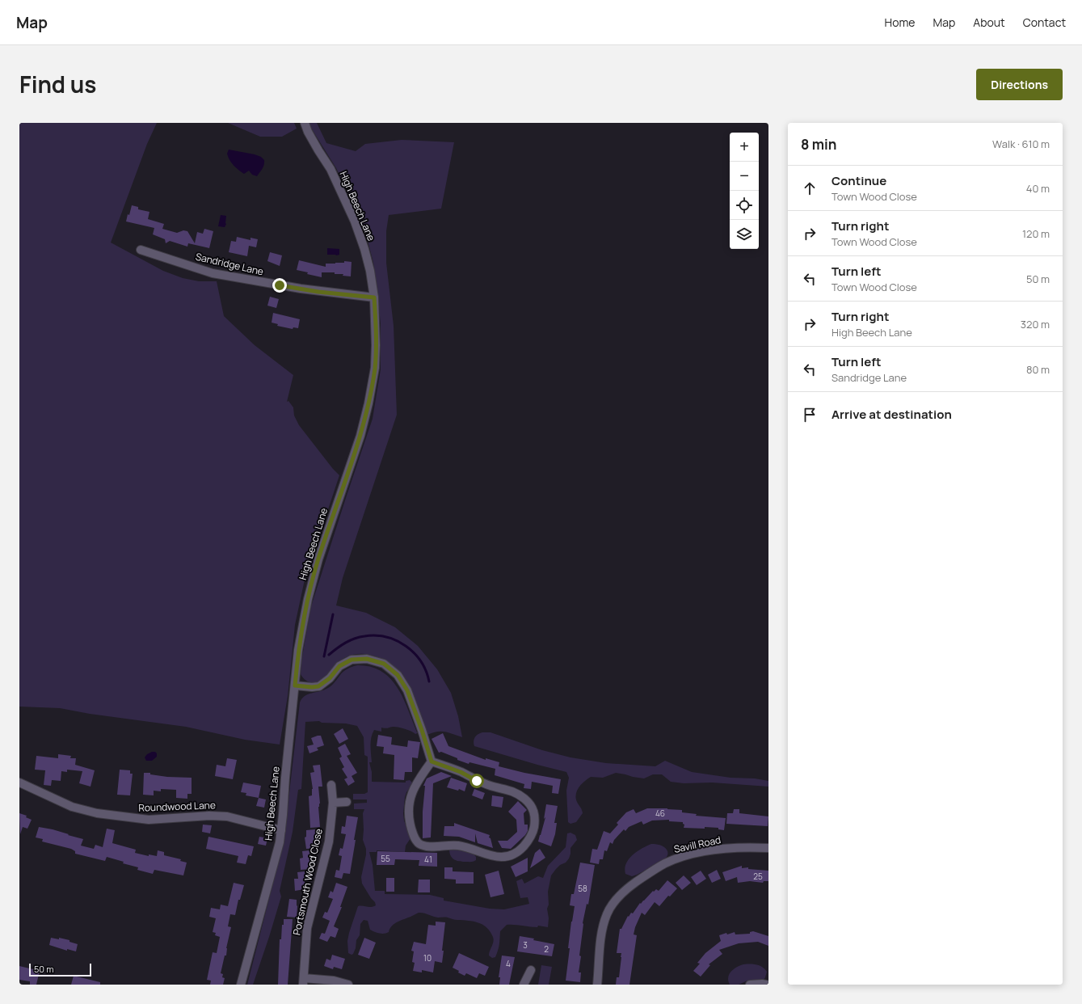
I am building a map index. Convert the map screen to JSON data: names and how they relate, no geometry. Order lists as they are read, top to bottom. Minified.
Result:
{"streets":{"street":["High Beech Lane","Sandridge Lane","Roundwood Lane","Savill Road","Portsmouth Wood Close"]},"crossings":[["High Beech Lane","Sandridge Lane"],["High Beech Lane","Roundwood Lane"]],"house_numbers":["46","55","41","25","58","3","2","10","4"],"scale_bar":"50 m","page":{"header":"Map","nav":["Home","Map","About","Contact"],"title":"Find us","buttons":"Directions","heading":["8 min","Walk · 610 m"],"map_buttons":["+","−"],"list":[["Continue","Town Wood Close","40 m"],["Turn right","Town Wood Close","120 m"],["Turn left","Town Wood Close","50 m"],["Turn right","High Beech Lane","320 m"],["Turn left","Sandridge Lane","80 m"],"Arrive at destination"],"scale":"50 m"}}
